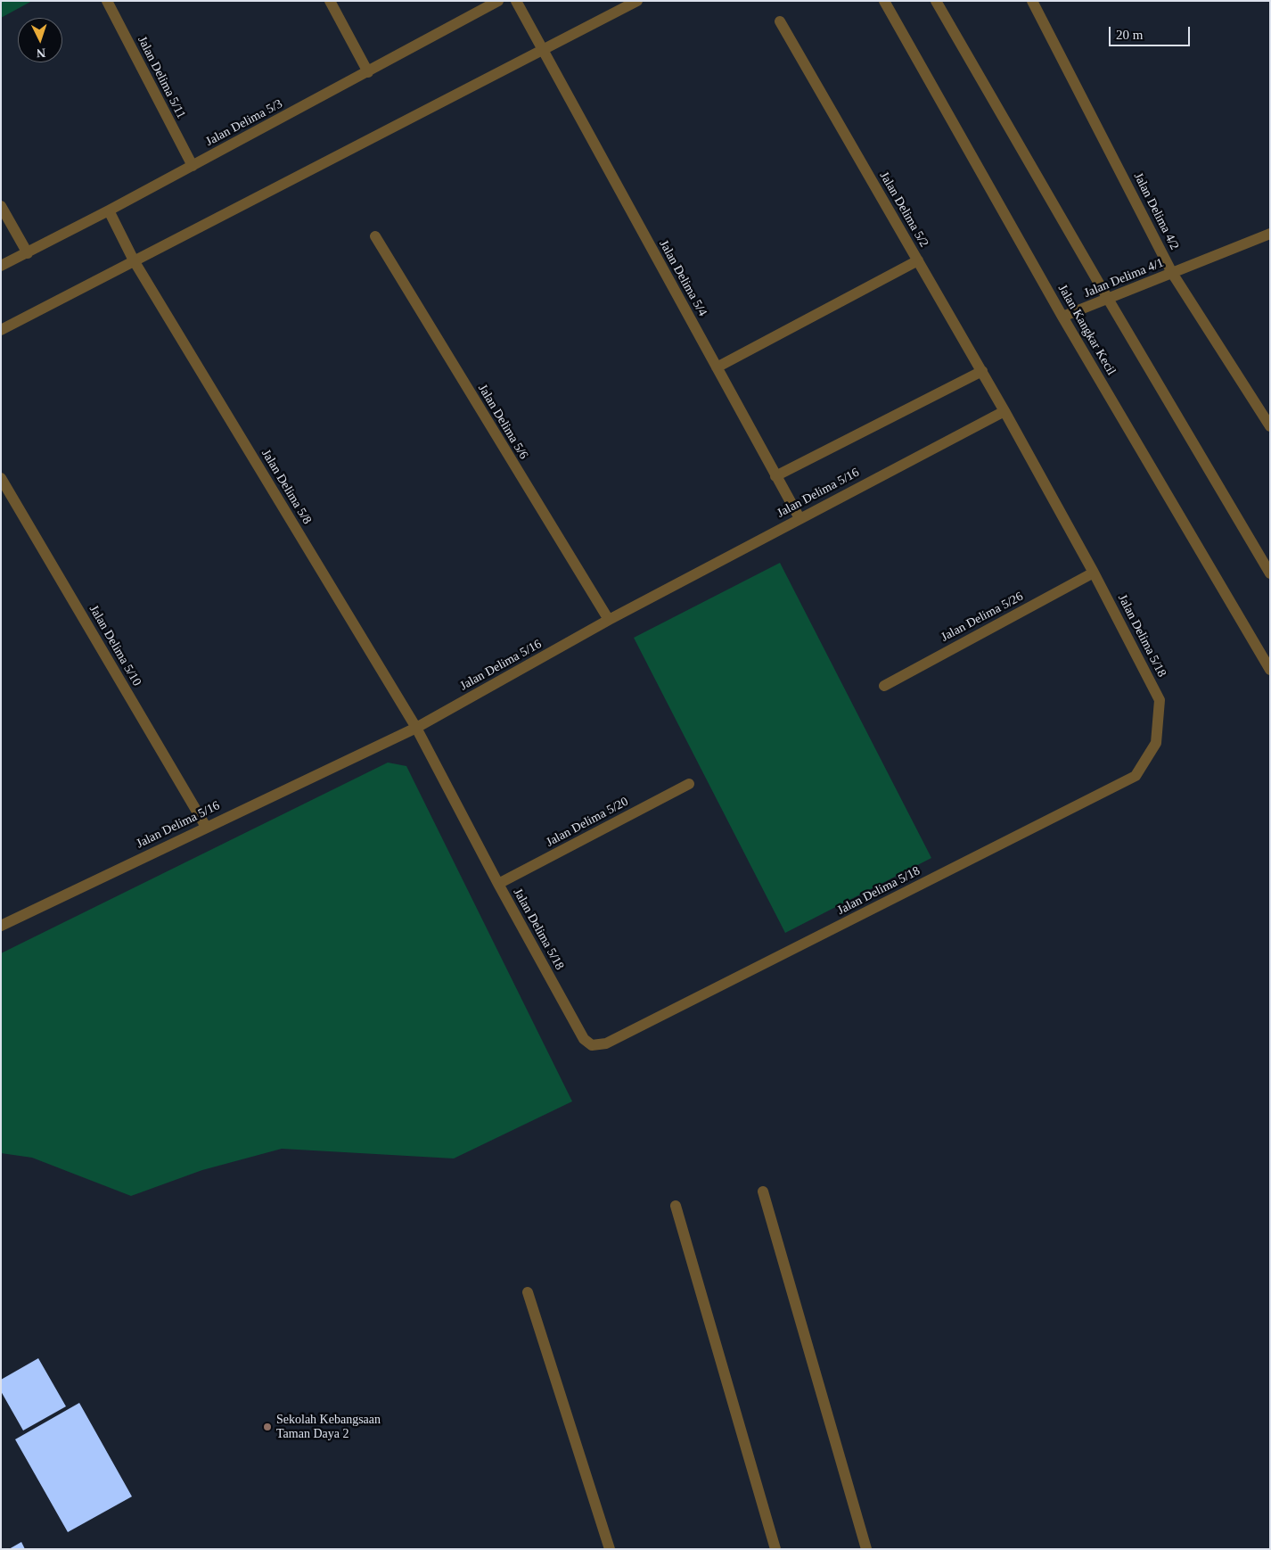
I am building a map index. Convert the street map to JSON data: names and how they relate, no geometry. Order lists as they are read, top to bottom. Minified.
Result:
{"streets":{"street":["Jalan Delima 5/11","Jalan Delima 5/3","Jalan Delima 5/2","Jalan Delima 4/2","Jalan Delima 5/4","Jalan Delima 4/1","Jalan Kangkar Kecil","Jalan Delima 5/6","Jalan Delima 5/8","Jalan Delima 5/16","Jalan Delima 5/26","Jalan Delima 5/18","Jalan Delima 5/10","Jalan Delima 5/20"]},"crossings":[["Jalan Delima 5/11","Jalan Delima 5/3"],["Jalan Delima 5/3","Jalan Delima 5/8"],["Jalan Delima 5/2","Jalan Delima 5/16"],["Jalan Delima 5/2","Jalan Delima 5/18"],["Jalan Delima 4/2","Jalan Delima 4/1"],["Jalan Delima 5/4","Jalan Delima 5/16"],["Jalan Delima 4/1","Jalan Kangkar Kecil"],["Jalan Delima 5/6","Jalan Delima 5/16"],["Jalan Delima 5/8","Jalan Delima 5/16"],["Jalan Delima 5/8","Jalan Delima 5/18"],["Jalan Delima 5/16","Jalan Delima 5/18"],["Jalan Delima 5/16","Jalan Delima 5/10"],["Jalan Delima 5/26","Jalan Delima 5/18"],["Jalan Delima 5/18","Jalan Delima 5/20"]],"places":["Sekolah Kebangsaan Taman Daya 2"],"scale_bar":"20 m","north":"bottom"}
